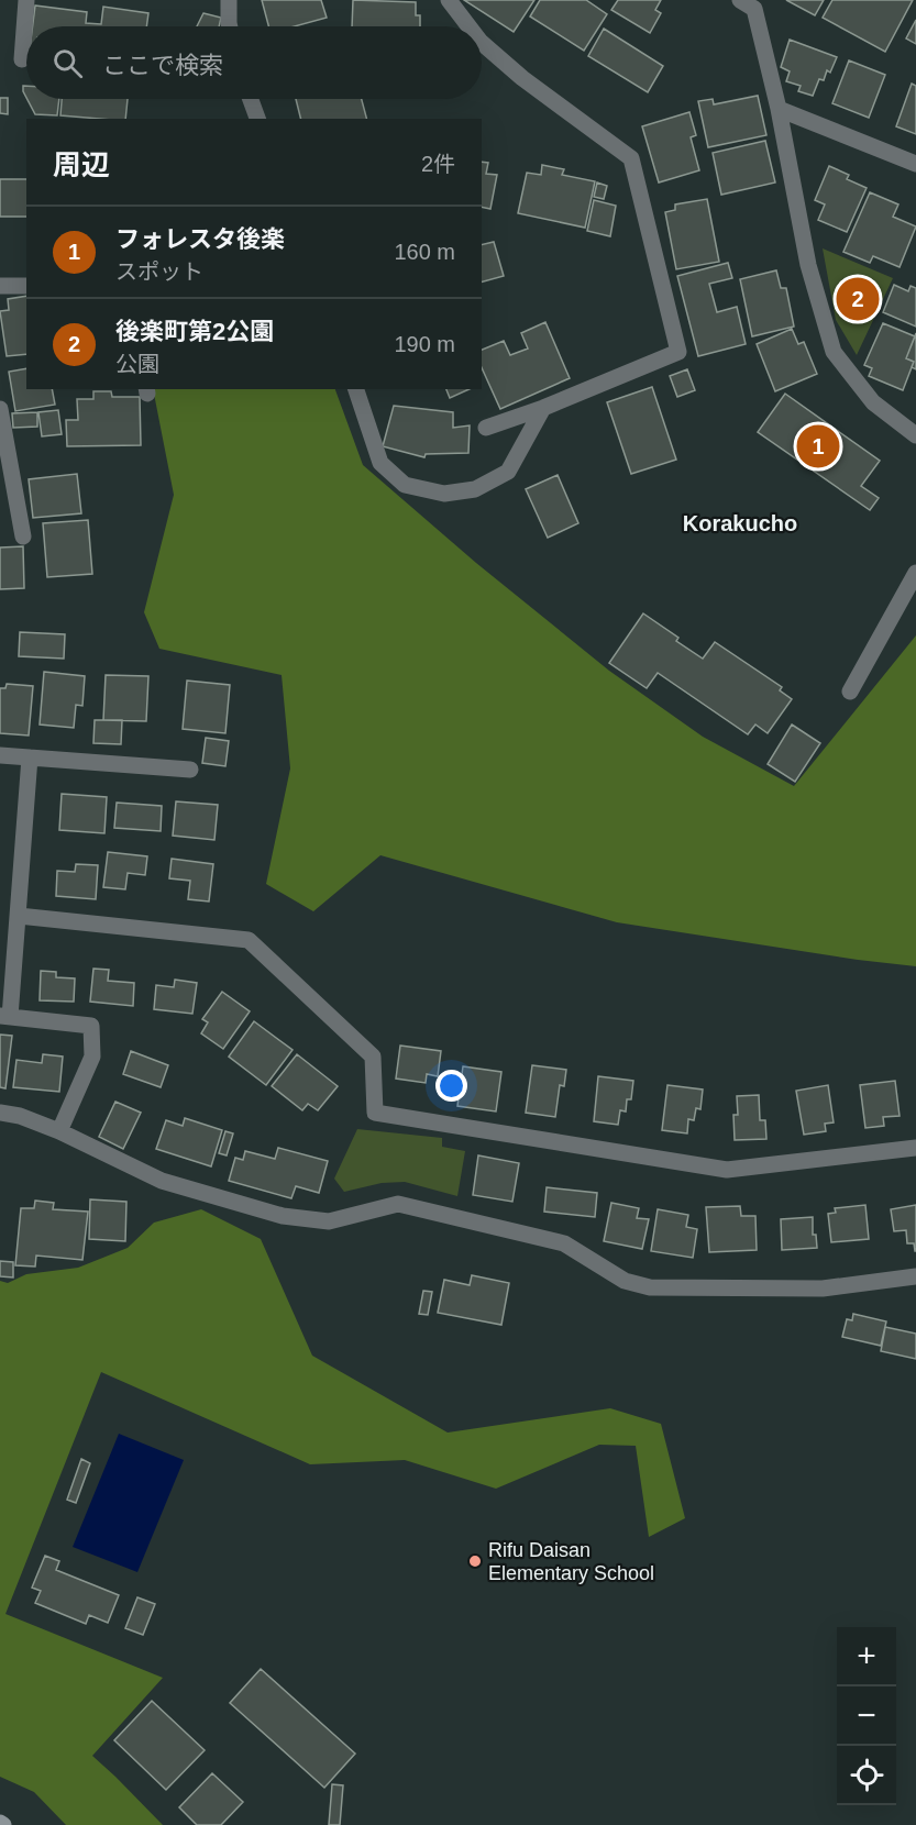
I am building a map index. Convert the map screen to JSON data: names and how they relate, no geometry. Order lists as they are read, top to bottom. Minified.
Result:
{"districts":["Korakucho"],"places":["Rifu Daisan Elementary School"],"page":{"search":"ここで検索","heading":["周辺","2件"],"list":[{"mark":"1","name":"フォレスタ後楽","note":"スポット","value":"160 m"},{"mark":"2","name":"後楽町第2公園","note":"公園","value":"190 m"}],"pins":["2","1"],"map_buttons":["+","−"]}}
